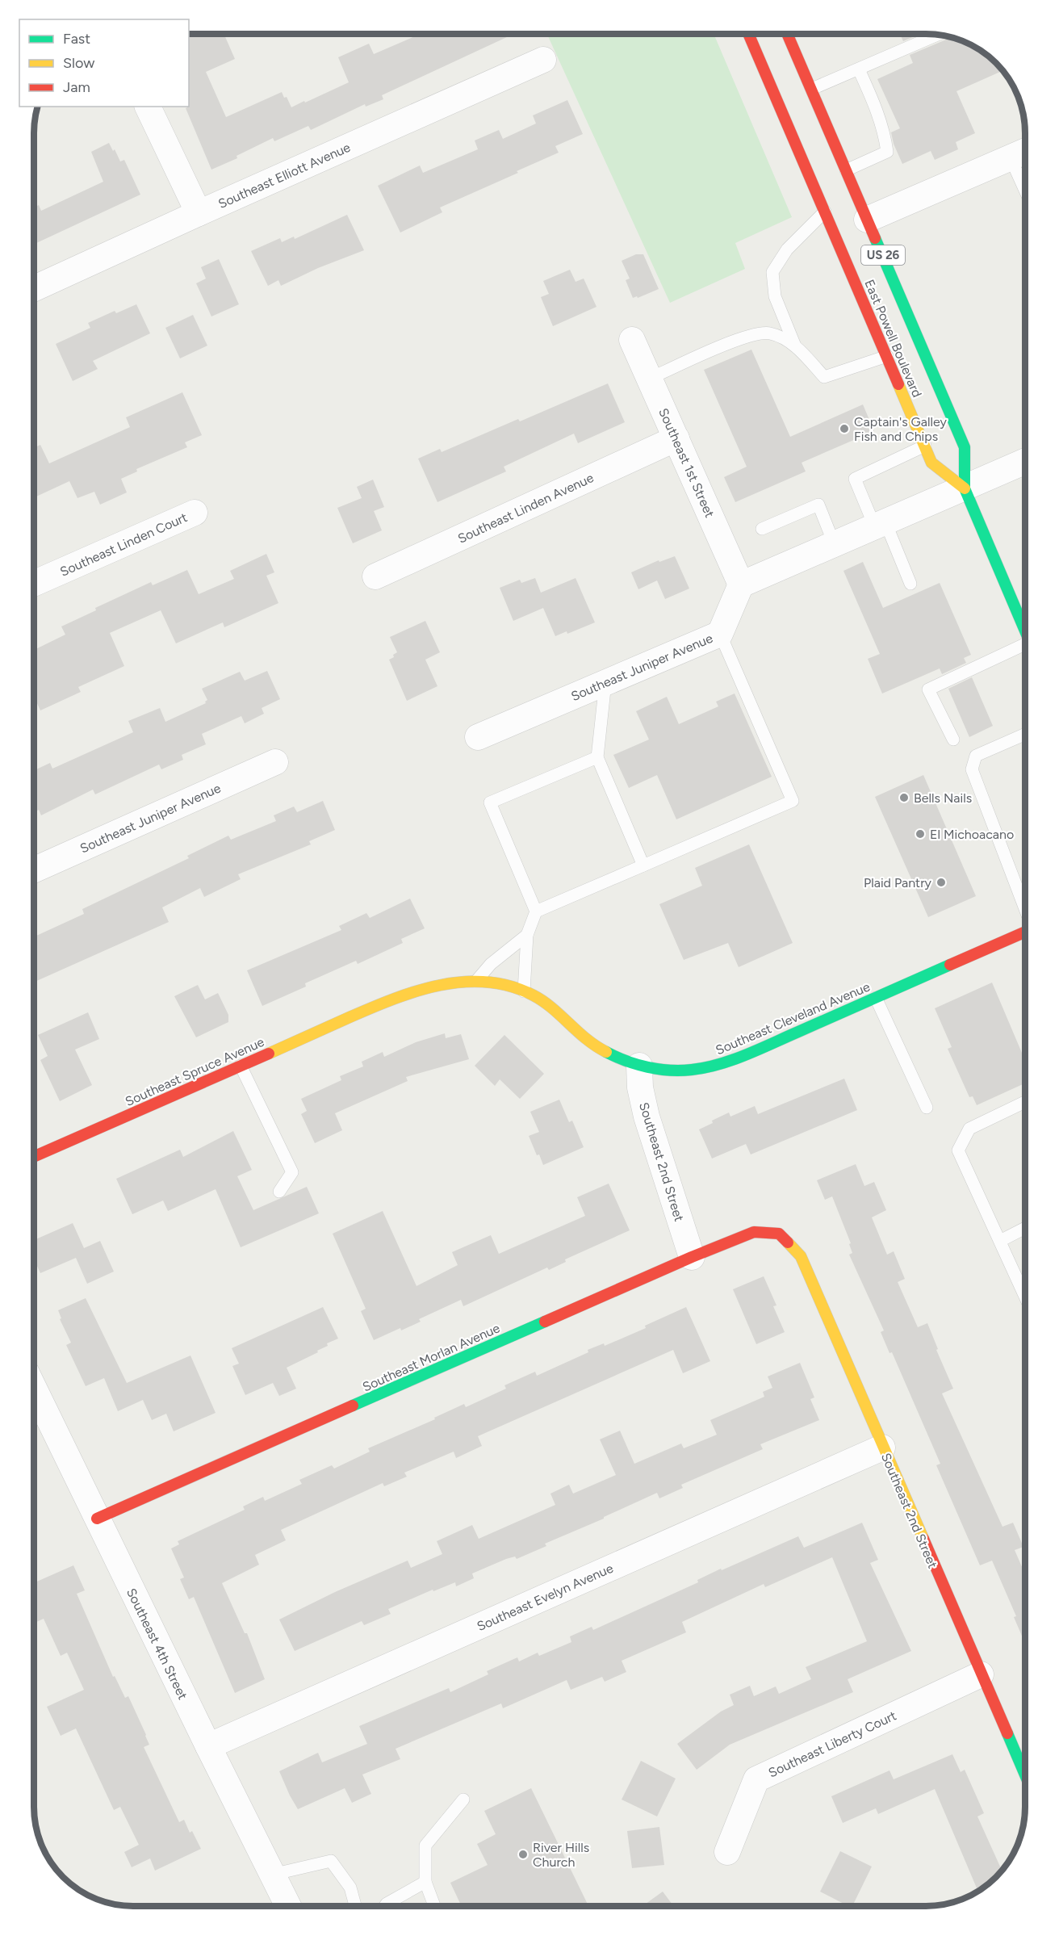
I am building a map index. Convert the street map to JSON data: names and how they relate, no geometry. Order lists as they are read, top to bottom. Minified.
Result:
{"streets":{"street":["Southeast Elliott Avenue","US 26","East Powell Boulevard","Southeast 1st Street","Southeast Linden Avenue","Southeast Linden Court","Southeast Juniper Avenue","Southeast Cleveland Avenue","Southeast Spruce Avenue","Southeast 2nd Street","Southeast Morlan Avenue","Southeast Evelyn Avenue","Southeast 4th Street","Southeast Liberty Court"]},"crossings":[["Southeast 1st Street","Southeast Linden Avenue"],["Southeast 1st Street","Southeast Juniper Avenue"],["Southeast Cleveland Avenue","Southeast Spruce Avenue"],["Southeast Cleveland Avenue","Southeast 2nd Street"],["Southeast 2nd Street","Southeast Morlan Avenue"],["Southeast 2nd Street","Southeast Evelyn Avenue"],["Southeast 2nd Street","Southeast Liberty Court"],["Southeast Morlan Avenue","Southeast 4th Street"],["Southeast Evelyn Avenue","Southeast 4th Street"]],"places":["Captain's Galley Fish and Chips","Bells Nails","El Michoacano","Plaid Pantry","River Hills Church"],"legend":["Fast","Slow","Jam"]}
